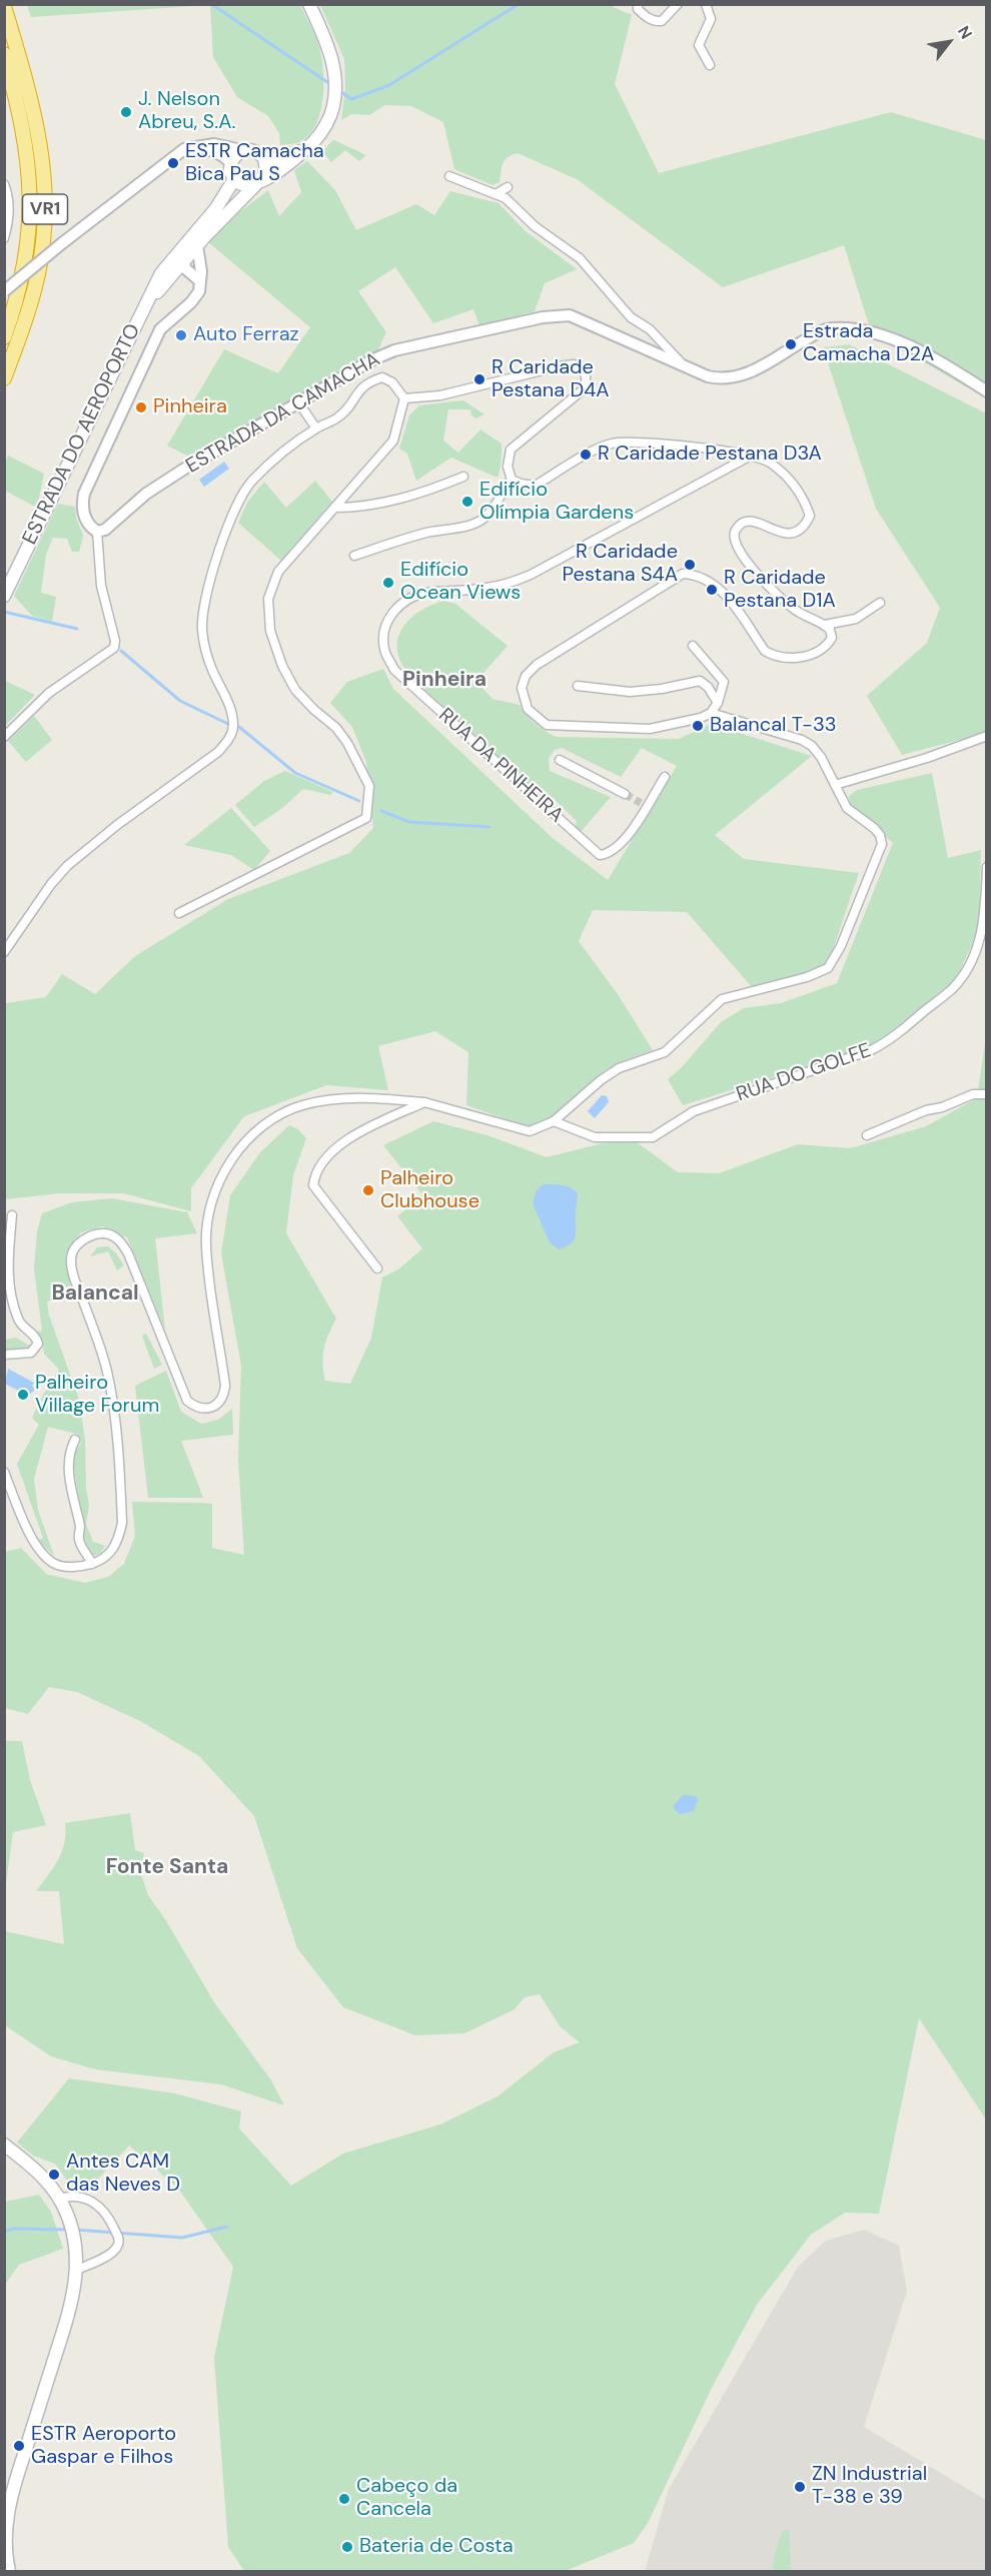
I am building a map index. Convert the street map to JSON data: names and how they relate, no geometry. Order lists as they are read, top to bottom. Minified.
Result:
{"streets":{"highway":["VR1"],"main road":["ESTRADA DO AEROPORTO"],"street":["ESTRADA DA CAMACHA","RUA DA PINHEIRA","RUA DO GOLFE"]},"districts":["Pinheira","Balancal","Fonte Santa"],"places":["J. Nelson Abreu, S.A.","ESTR Camacha Bica Pau S","Auto Ferraz","Estrada Camacha D2A","R Caridade Pestana D4A","Pinheira","R Caridade Pestana D3A","Edifício Olímpia Gardens","R Caridade Pestana S4A","Edifício Ocean Views","R Caridade Pestana D1A","Balancal T-33","Palheiro Clubhouse","Palheiro Village Forum","Antes CAM das Neves D","ESTR Aeroporto Gaspar e Filhos","ZN Industrial T-38 e 39","Cabeço da Cancela","Bateria de Costa"],"north":"top right"}
